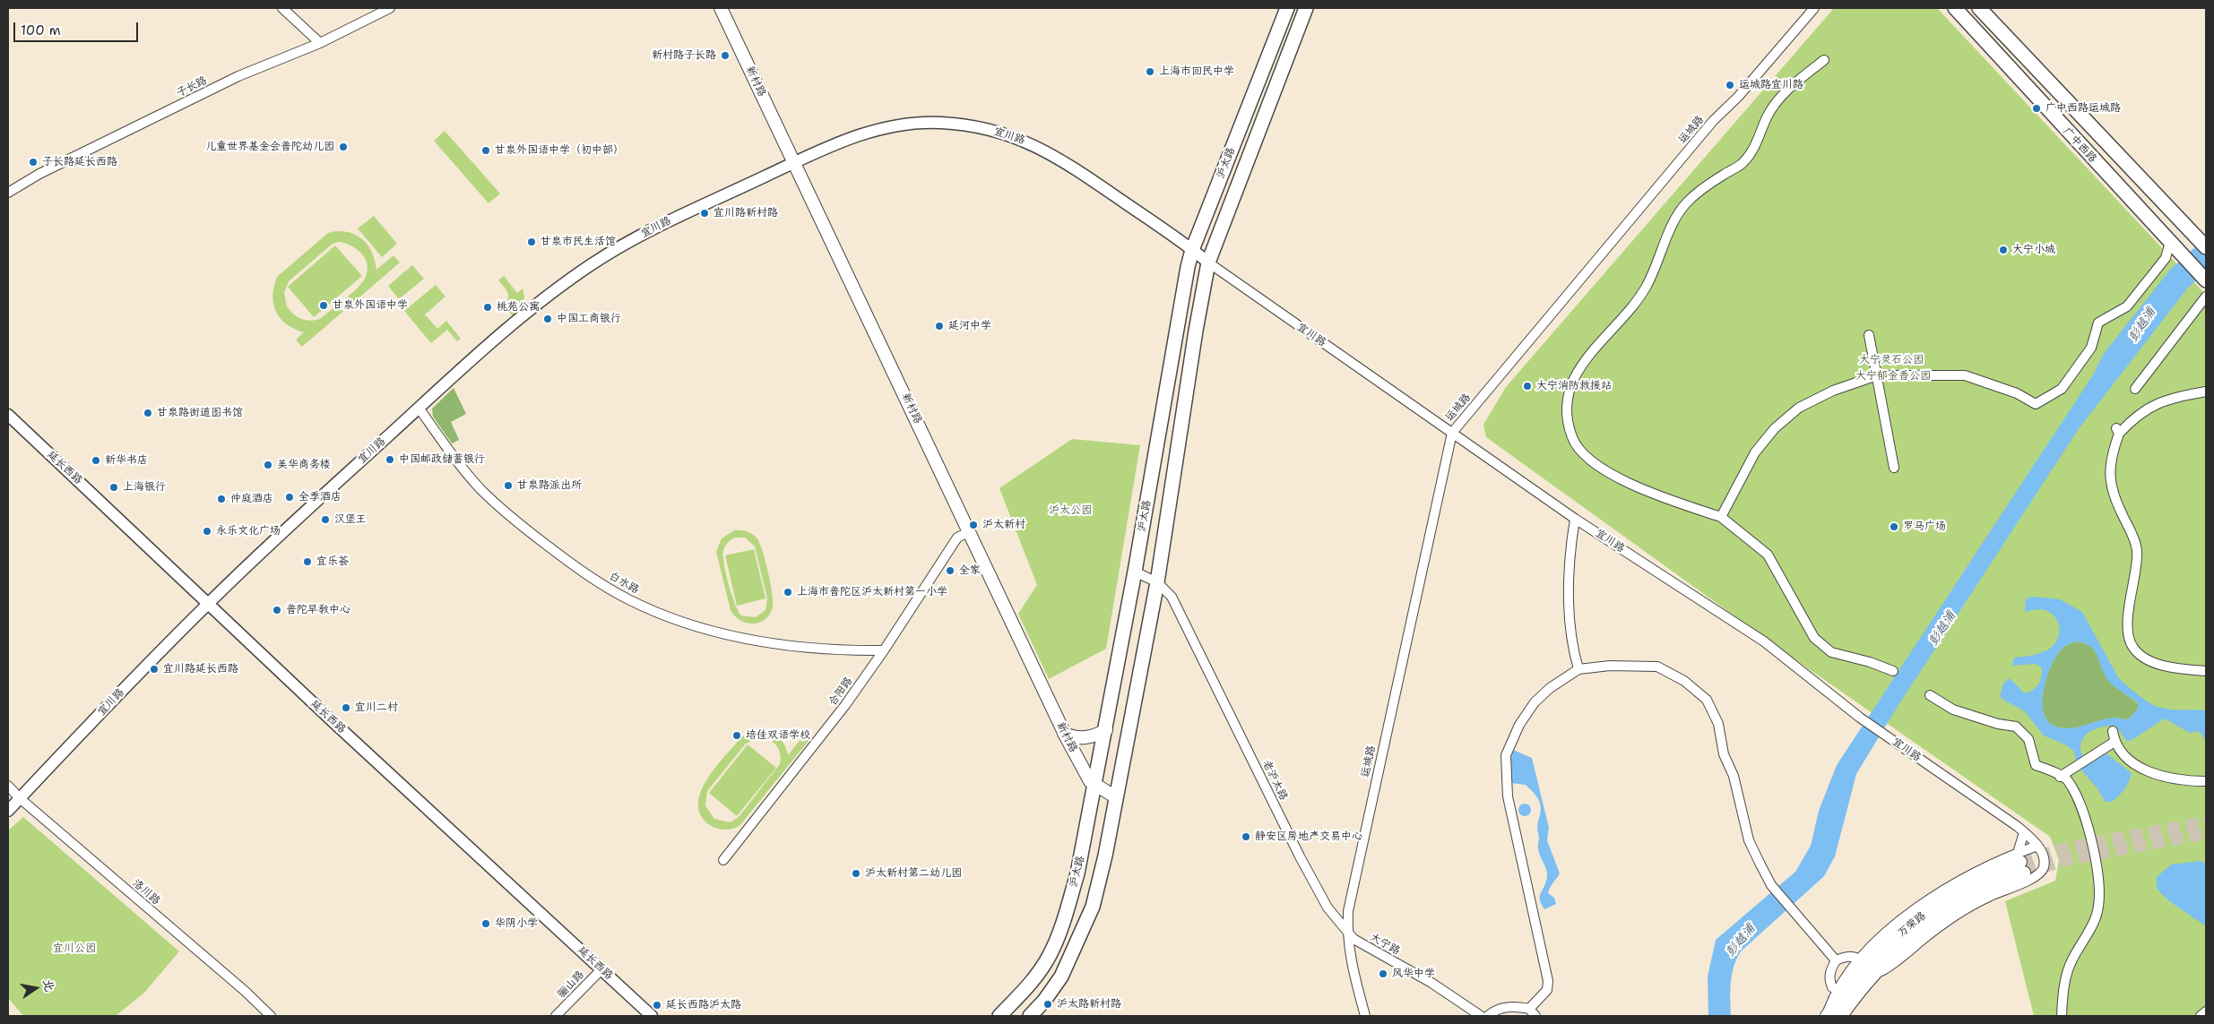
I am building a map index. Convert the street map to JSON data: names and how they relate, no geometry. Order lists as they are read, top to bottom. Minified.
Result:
{"streets":{"main road":["新村路","广中西路","沪太路","万荣路"],"street":["子长路","运城路","宜川路","延长西路","白水路","合阳路","老沪太路","洛川路","大宁路","骊山路"]},"crossings":[["新村路","宜川路"],["新村路","沪太路"],["新村路","合阳路"],["运城路","宜川路"],["运城路","老沪太路"],["运城路","大宁路"],["宜川路","沪太路"],["宜川路","延长西路"],["宜川路","白水路"],["宜川路","洛川路"],["沪太路","老沪太路"],["延长西路","骊山路"],["白水路","合阳路"],["老沪太路","大宁路"]],"water":["彭越浦"],"parks":["大宁灵石公园","大宁郁金香公园","沪太公园","宜川公园"],"places":["新村路子长路","上海市回民中学","运城路宜川路","广中西路运城路","儿童世界基金会普陀幼儿园","甘泉外国语中学（初中部）","子长路延长西路","宜川路新村路","甘泉市民生活馆","大宁小城","甘泉外国语中学","桃苑公寓","中国工商银行","延河中学","大宁消防救援站","甘泉路街道图书馆","中国邮政储蓄银行","新华书店","美华商务楼","甘泉路派出所","上海银行","全季酒店","仲庭酒店","汉堡王","沪太新村","罗马广场","永乐文化广场","宜乐荟","全家","上海市普陀区沪太新村第一小学","普陀早教中心","宜川路延长西路","宜川二村","培佳双语学校","静安区房地产交易中心","沪太新村第二幼儿园","华阴小学","风华中学","沪太路新村路","延长西路沪太路"],"scale_bar":"100 m","north":"right"}
